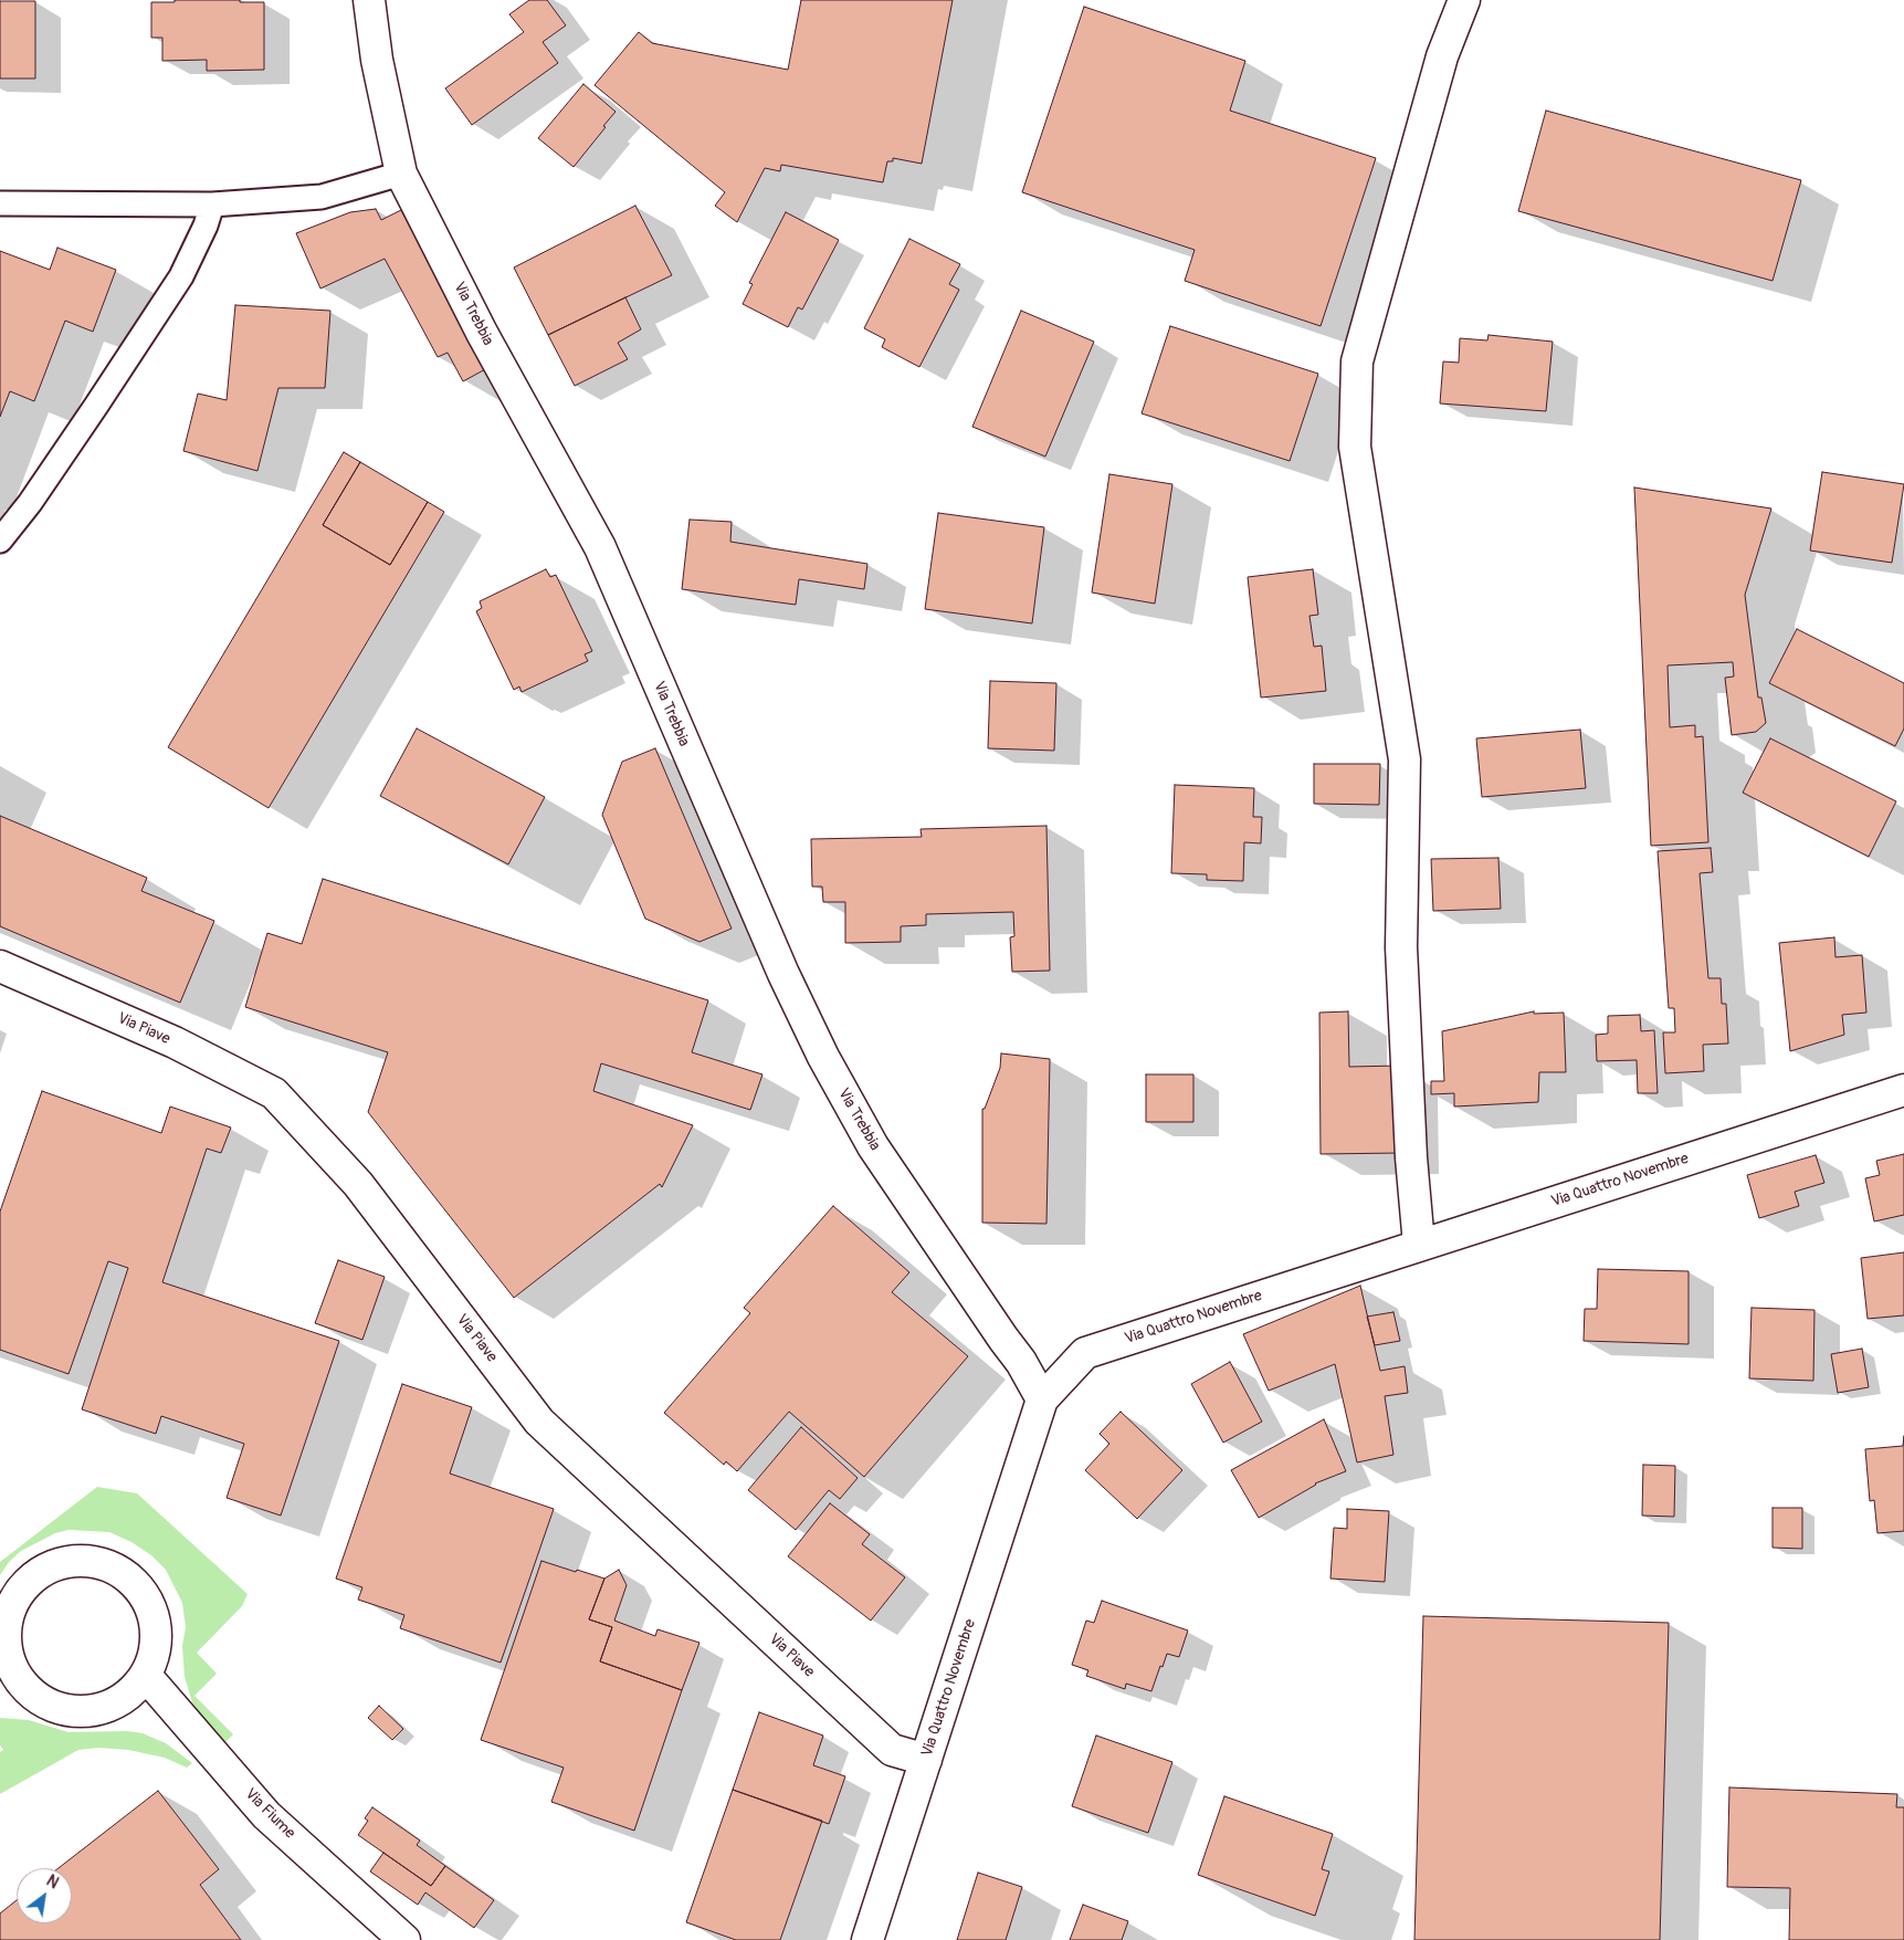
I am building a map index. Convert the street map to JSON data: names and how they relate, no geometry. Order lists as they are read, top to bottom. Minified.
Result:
{"streets":{"street":["Via Trebbia","Via Piave","Via Quattro Novembre","Via Fiume"]},"crossings":[["Via Trebbia","Via Quattro Novembre"],["Via Piave","Via Quattro Novembre"]],"north":"top right"}
